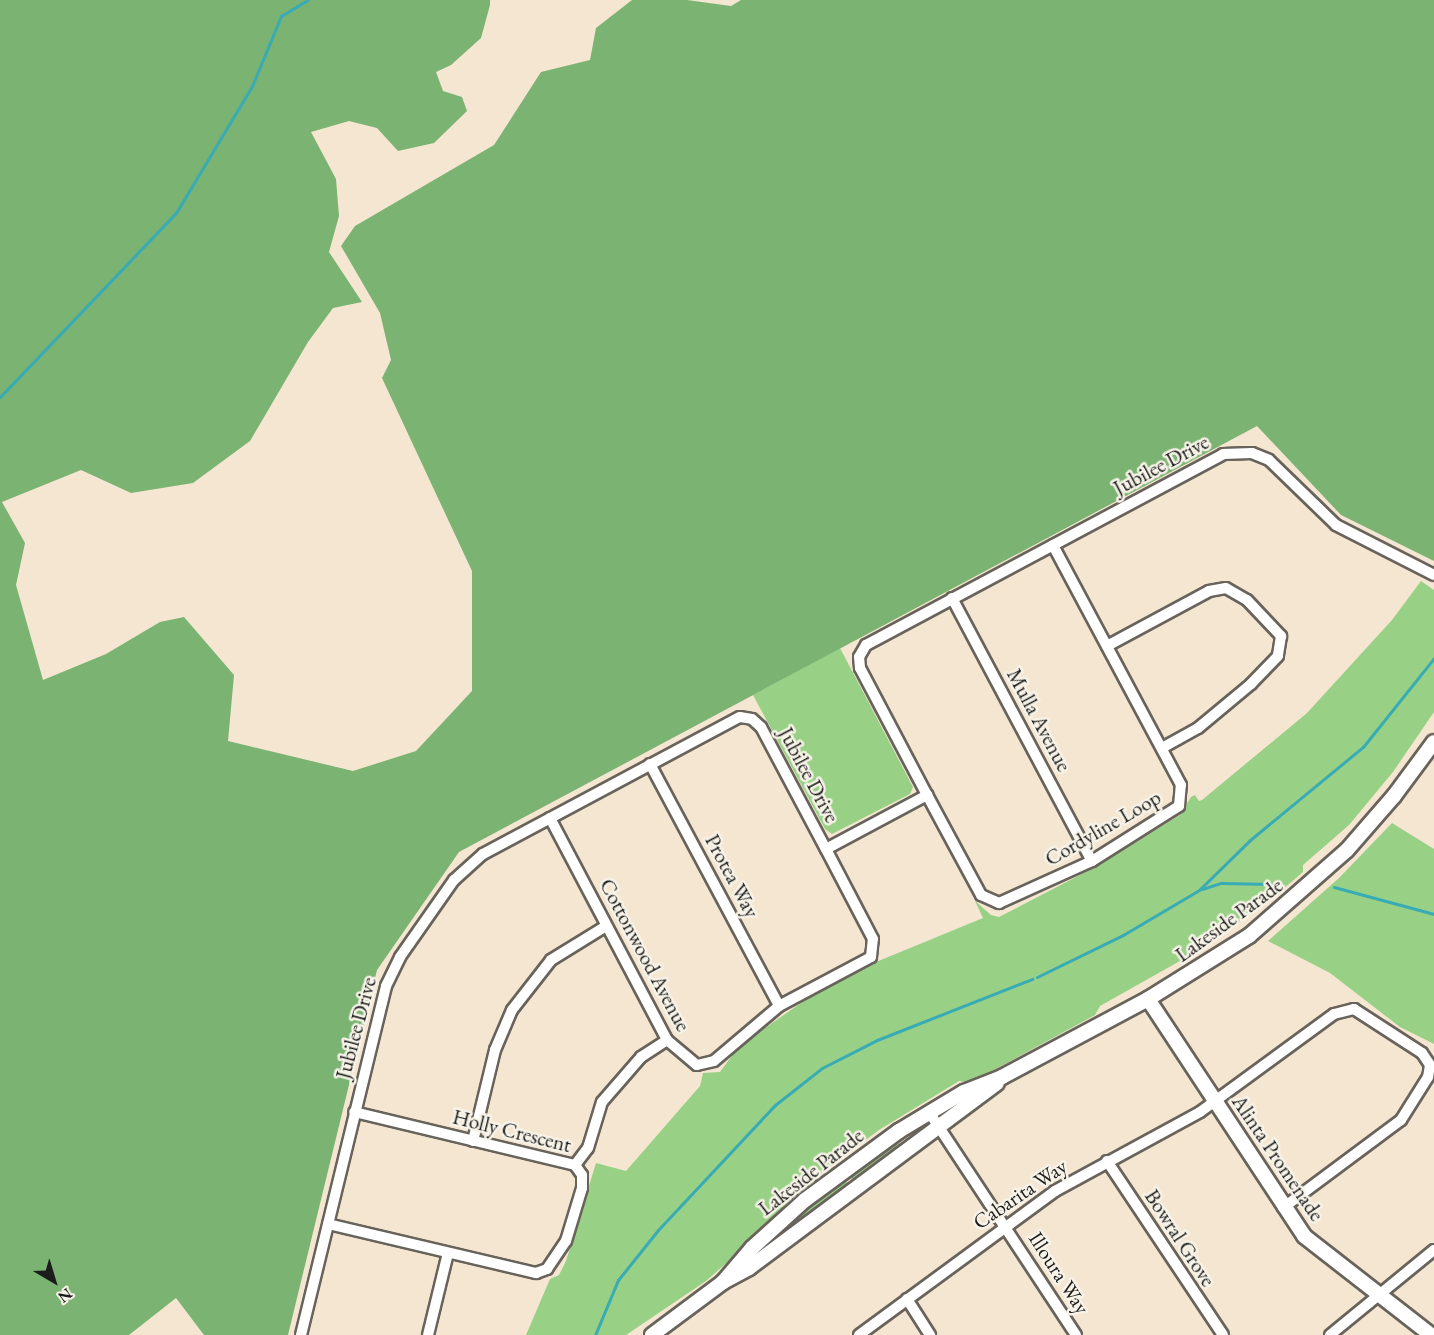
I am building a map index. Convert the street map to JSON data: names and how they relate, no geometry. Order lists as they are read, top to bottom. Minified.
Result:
{"streets":{"street":["Jubilee Drive","Mulla Avenue","Cordyline Loop","Protea Way","Lakeside Parade","Cottonwood Avenue","Holly Crescent","Alinta Promenade","Cabarita Way","Bowral Grove","Illoura Way"]},"crossings":[["Jubilee Drive","Mulla Avenue"],["Jubilee Drive","Cordyline Loop"],["Jubilee Drive","Protea Way"],["Jubilee Drive","Cottonwood Avenue"],["Jubilee Drive","Holly Crescent"],["Mulla Avenue","Cordyline Loop"],["Protea Way","Cottonwood Avenue"],["Lakeside Parade","Alinta Promenade"],["Lakeside Parade","Illoura Way"],["Alinta Promenade","Cabarita Way"],["Cabarita Way","Bowral Grove"],["Cabarita Way","Illoura Way"]],"north":"bottom right"}
